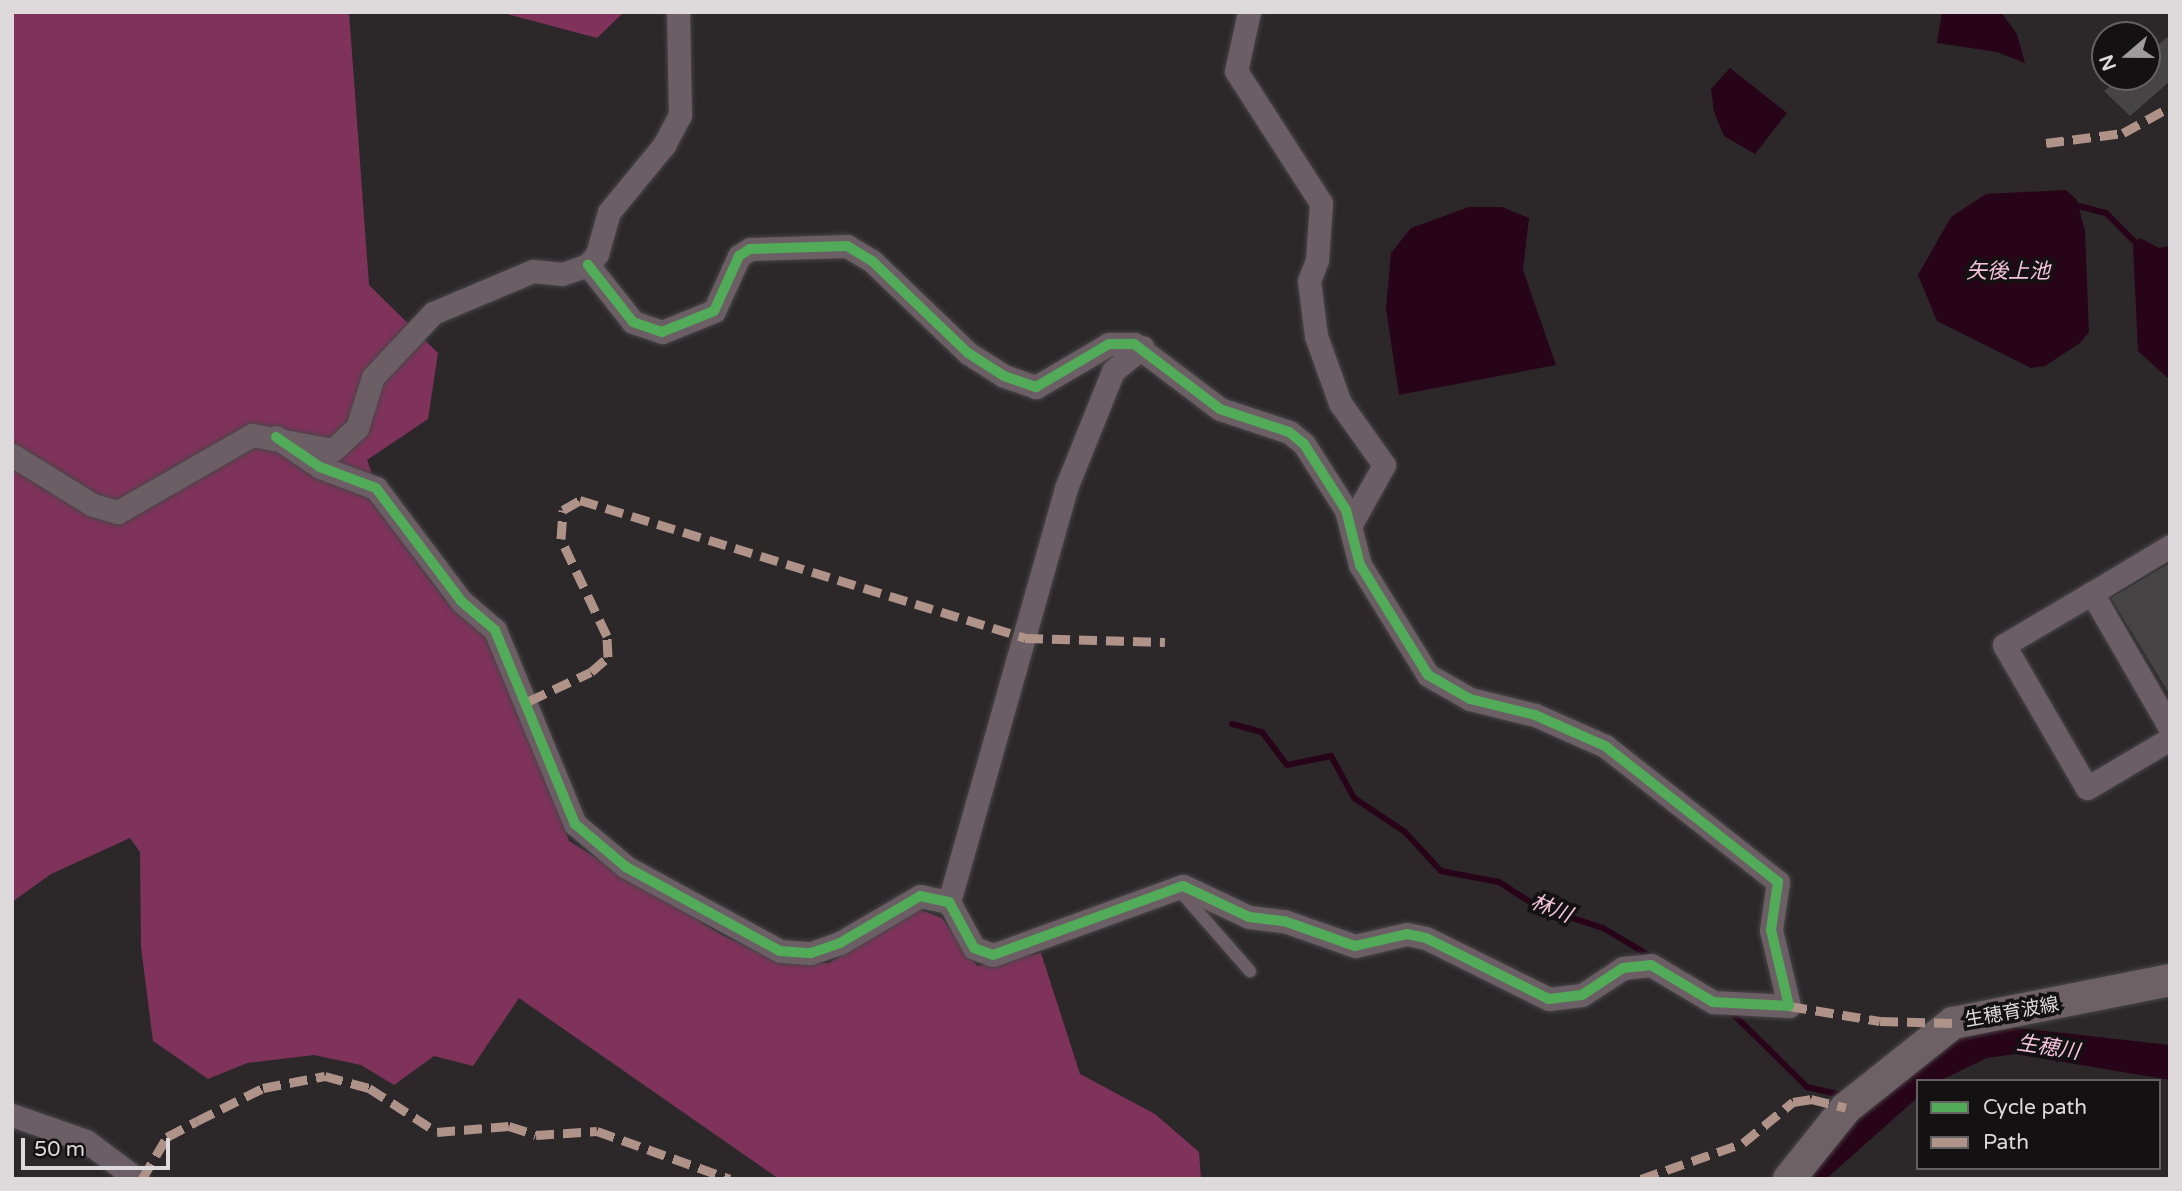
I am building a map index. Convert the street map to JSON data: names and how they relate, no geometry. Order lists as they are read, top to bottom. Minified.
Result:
{"streets":{"main road":["生穂育波線"]},"water":["矢後上池","林川","生穂川"],"legend":["Cycle path","Path"],"scale_bar":"50 m","north":"left"}
